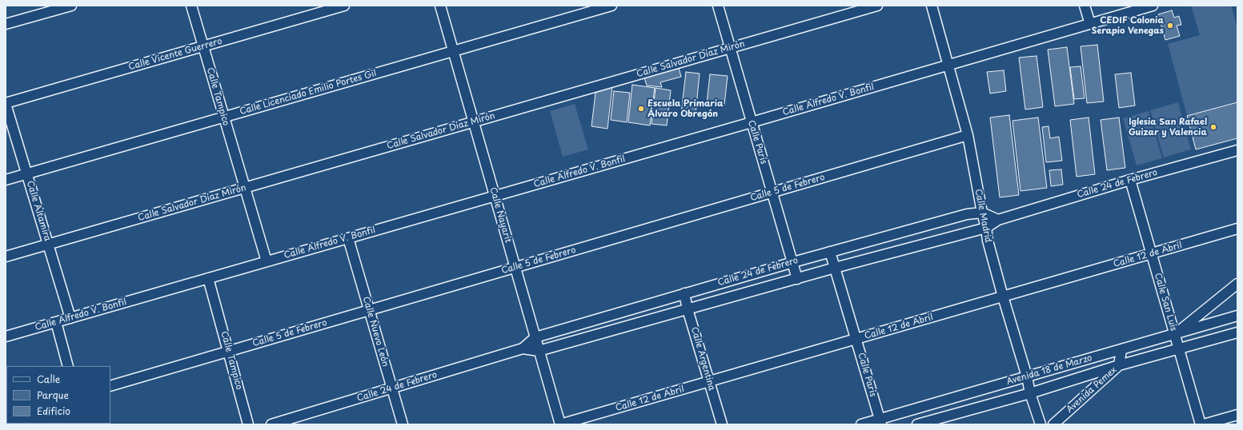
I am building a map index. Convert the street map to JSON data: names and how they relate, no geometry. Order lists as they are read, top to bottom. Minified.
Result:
{"streets":{"street":["Calle Vicente Guerrero","Calle Salvador Díaz Mirón","Calle Licenciado Emilio Portes Gil","Calle Tampico","Calle Alfredo V. Bonfil","Calle París","Calle 24 de Febrero","Calle 5 de Febrero","Calle Altamira","Calle Nayarit","Calle Madrid","Calle 12 de Abril","Calle San Luis","Calle Nuevo León","Calle Argentina","Avenida 18 de Marzo","Avenida Pemex"]},"crossings":[["Calle Vicente Guerrero","Calle Tampico"],["Calle Vicente Guerrero","Calle Altamira"],["Calle Salvador Díaz Mirón","Calle Tampico"],["Calle Salvador Díaz Mirón","Calle París"],["Calle Salvador Díaz Mirón","Calle Altamira"],["Calle Salvador Díaz Mirón","Calle Nayarit"],["Calle Licenciado Emilio Portes Gil","Calle Tampico"],["Calle Licenciado Emilio Portes Gil","Calle Altamira"],["Calle Licenciado Emilio Portes Gil","Calle Nayarit"],["Calle Tampico","Calle Alfredo V. Bonfil"],["Calle Tampico","Calle 5 de Febrero"],["Calle Alfredo V. Bonfil","Calle París"],["Calle Alfredo V. Bonfil","Calle Altamira"],["Calle Alfredo V. Bonfil","Calle Nayarit"],["Calle Alfredo V. Bonfil","Calle Madrid"],["Calle Alfredo V. Bonfil","Calle Nuevo León"],["Calle París","Calle 24 de Febrero"],["Calle París","Calle 5 de Febrero"],["Calle París","Calle 12 de Abril"],["Calle París","Avenida 18 de Marzo"],["Calle 24 de Febrero","Calle Nayarit"],["Calle 24 de Febrero","Calle Madrid"],["Calle 24 de Febrero","Calle San Luis"],["Calle 24 de Febrero","Calle Nuevo León"],["Calle 24 de Febrero","Calle Argentina"],["Calle 5 de Febrero","Calle Nayarit"],["Calle 5 de Febrero","Calle Madrid"],["Calle 5 de Febrero","Calle Nuevo León"],["Calle Nayarit","Calle 12 de Abril"],["Calle Madrid","Calle 12 de Abril"],["Calle Madrid","Avenida 18 de Marzo"],["Calle 12 de Abril","Calle San Luis"],["Calle 12 de Abril","Calle Argentina"],["Calle San Luis","Avenida 18 de Marzo"],["Avenida 18 de Marzo","Avenida Pemex"]],"places":["CEDIF Colonia Serapio Venegas","Escuela Primaria Álvaro Obregón","Iglesia San Rafael Guizar y Valencia"],"legend":["Calle","Parque","Edificio"]}
